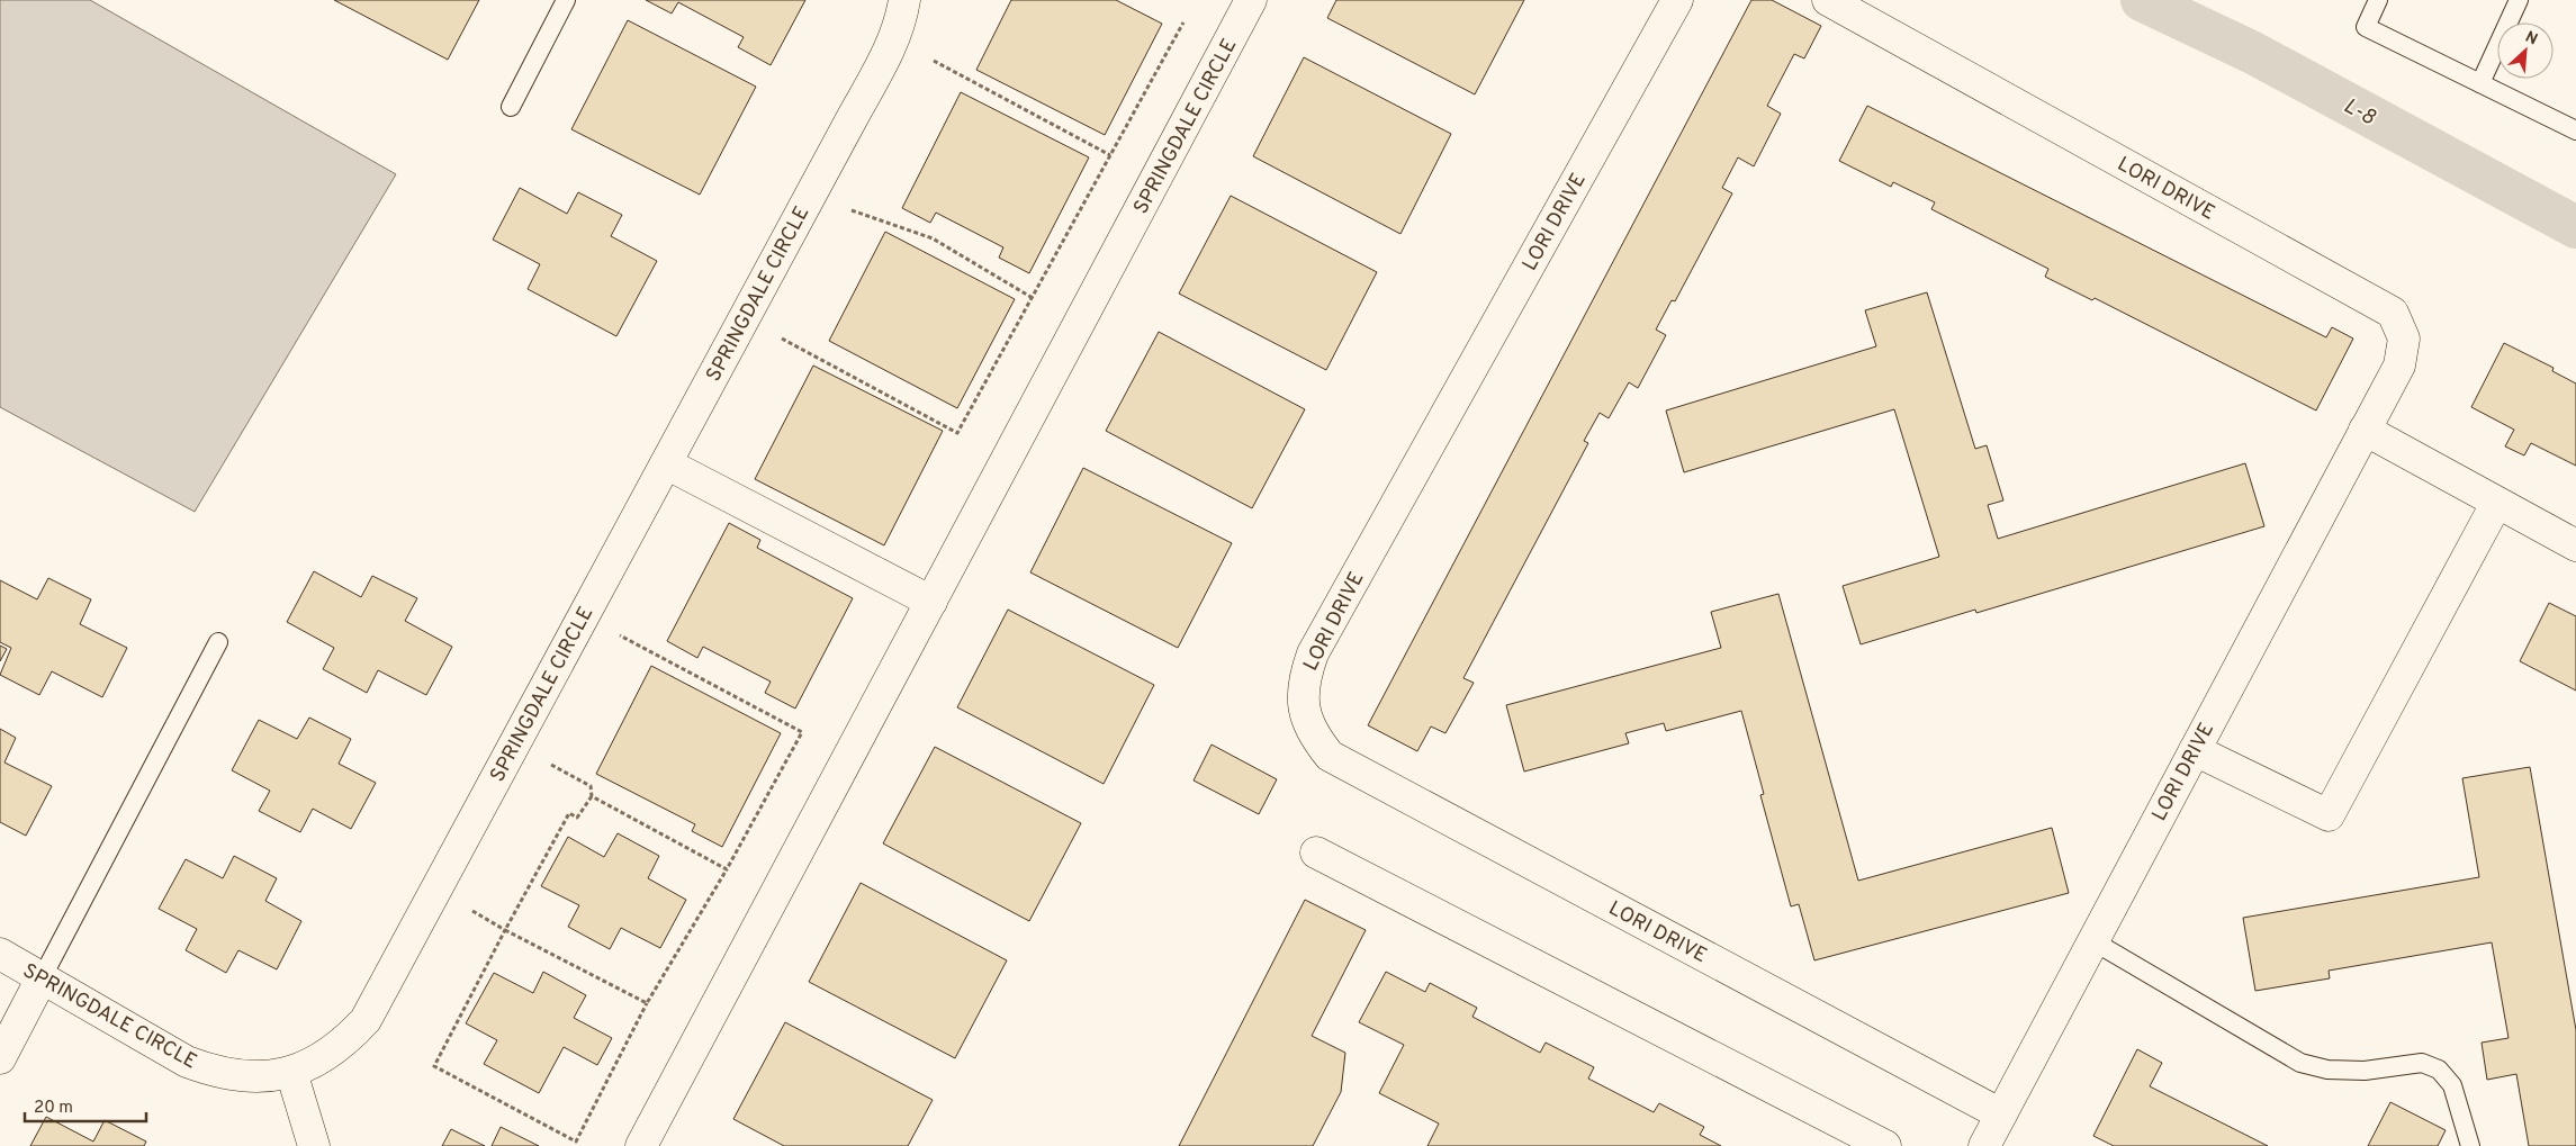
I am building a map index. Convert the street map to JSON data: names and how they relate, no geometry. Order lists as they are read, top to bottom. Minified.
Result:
{"streets":{"street":["SPRINGDALE CIRCLE","LORI DRIVE"]},"water":["L-8"],"scale_bar":"20 m","north":"top right"}
